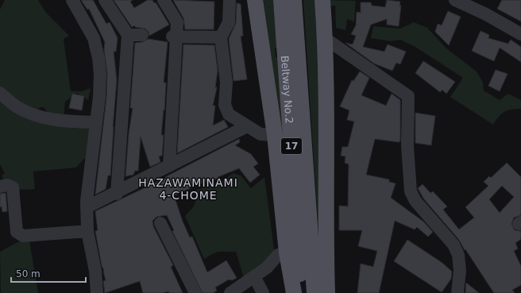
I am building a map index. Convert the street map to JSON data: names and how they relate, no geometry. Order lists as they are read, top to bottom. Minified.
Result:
{"streets":{"main road":["Beltway No.2","17"]},"districts":["HAZAWAMINAMI 4-CHOME"],"scale_bar":"50 m"}
